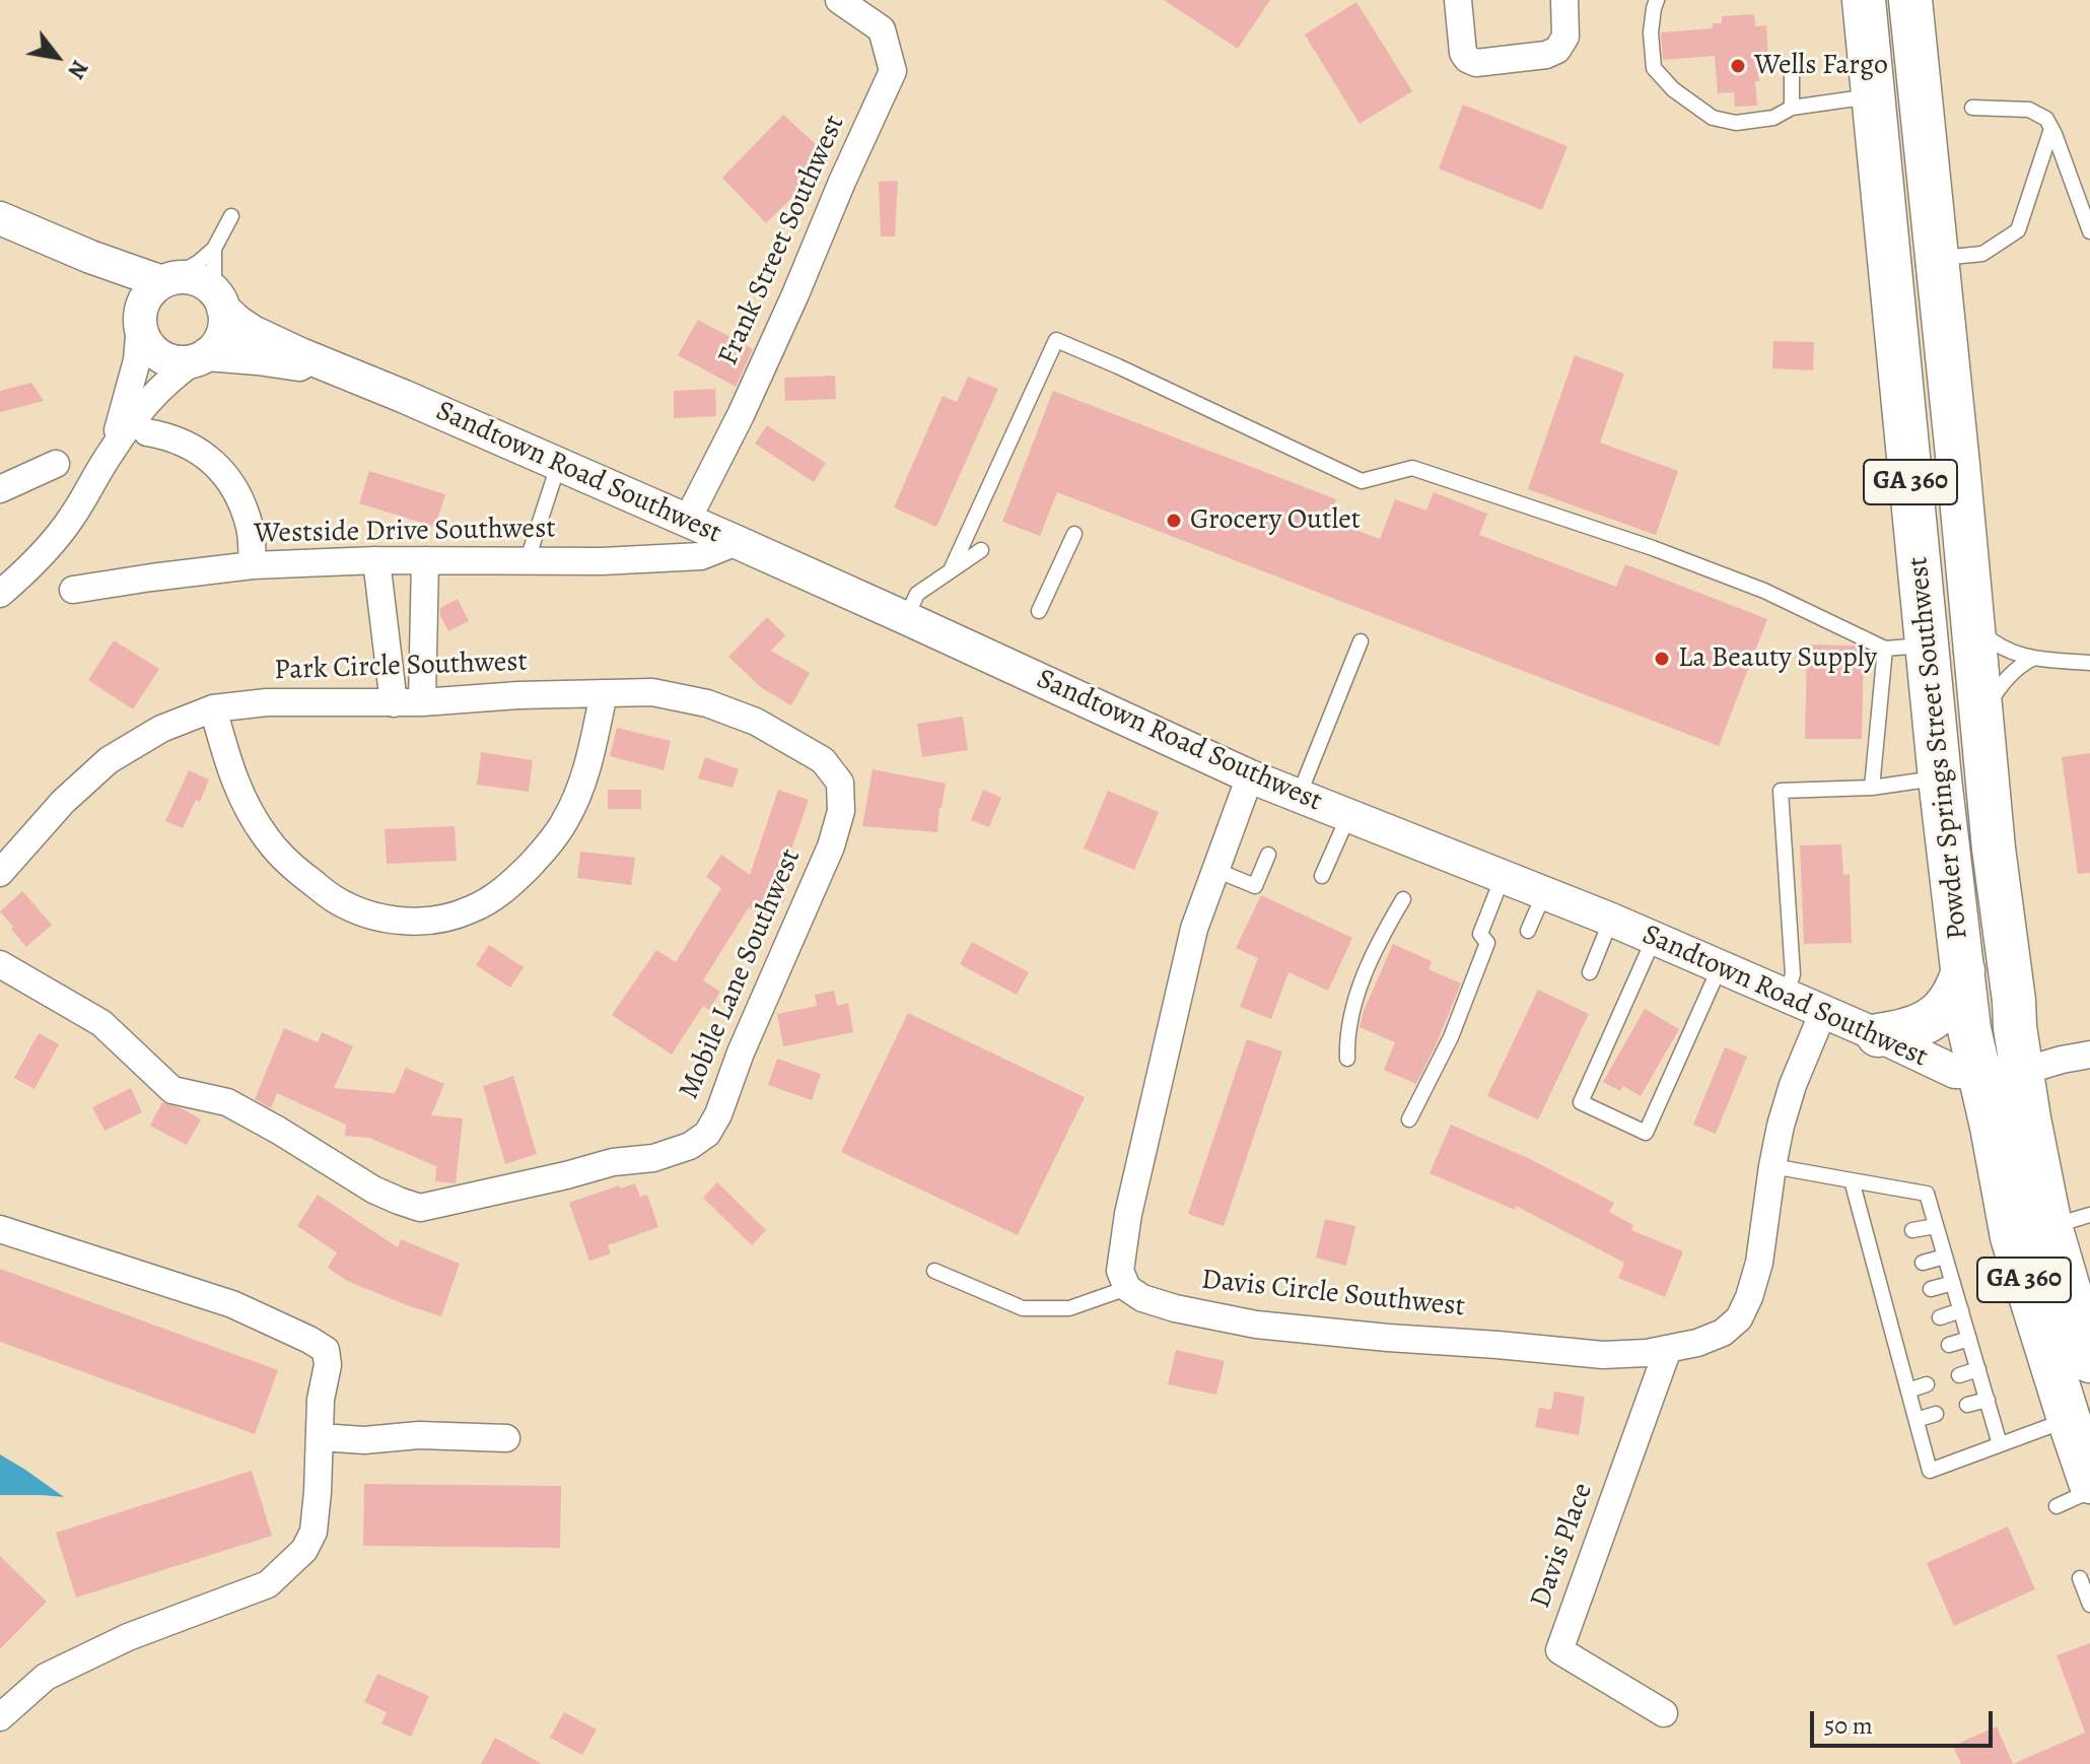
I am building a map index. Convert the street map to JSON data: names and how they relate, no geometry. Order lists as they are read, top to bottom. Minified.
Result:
{"streets":{"main road":["GA 360","Powder Springs Street Southwest"],"street":["Frank Street Southwest","Sandtown Road Southwest","Westside Drive Southwest","Park Circle Southwest","Mobile Lane Southwest","Davis Circle Southwest","Davis Place"]},"crossings":[["Frank Street Southwest","Sandtown Road Southwest"],["Sandtown Road Southwest","Westside Drive Southwest"],["Sandtown Road Southwest","Powder Springs Street Southwest"],["Sandtown Road Southwest","Davis Circle Southwest"],["Park Circle Southwest","Mobile Lane Southwest"],["Davis Circle Southwest","Davis Place"]],"places":["Wells Fargo","Grocery Outlet","La Beauty Supply"],"scale_bar":"50 m","north":"bottom right"}
